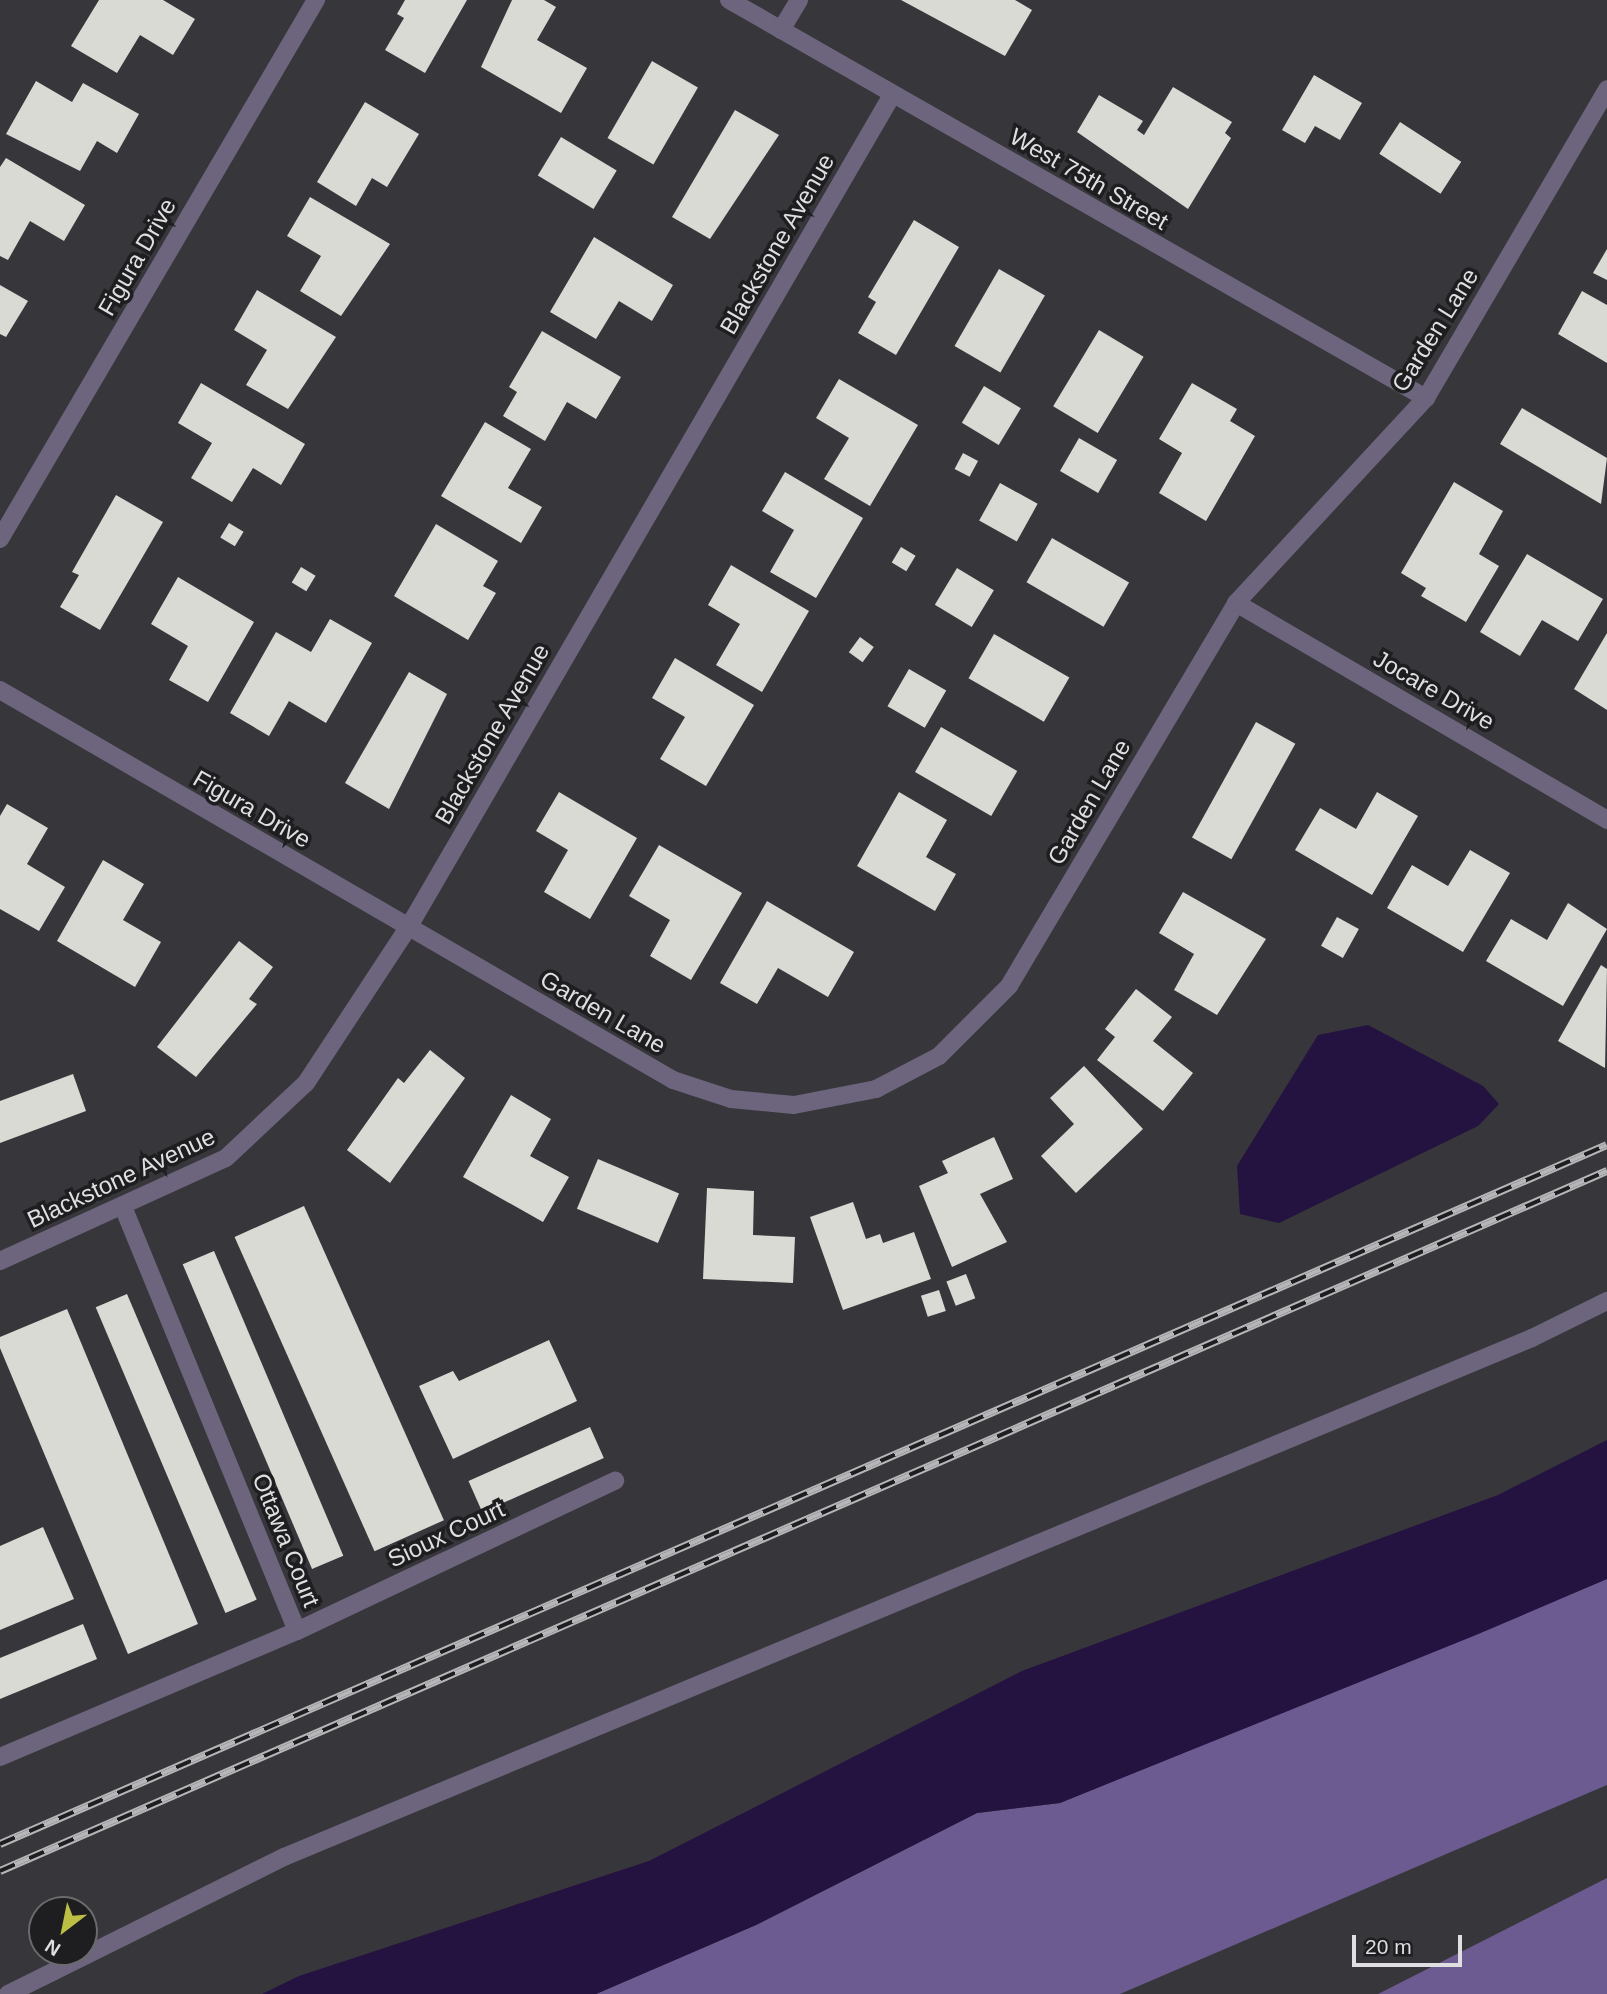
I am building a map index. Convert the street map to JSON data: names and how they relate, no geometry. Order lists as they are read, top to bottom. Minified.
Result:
{"streets":{"street":["West 75th Street","Blackstone Avenue","Figura Drive","Garden Lane","Jocare Drive","Sioux Court","Ottawa Court"]},"crossings":[["West 75th Street","Blackstone Avenue"],["West 75th Street","Garden Lane"],["Blackstone Avenue","Figura Drive"],["Blackstone Avenue","Garden Lane"],["Blackstone Avenue","Ottawa Court"],["Figura Drive","Garden Lane"],["Garden Lane","Jocare Drive"],["Sioux Court","Ottawa Court"]],"scale_bar":"20 m","north":"bottom left"}
